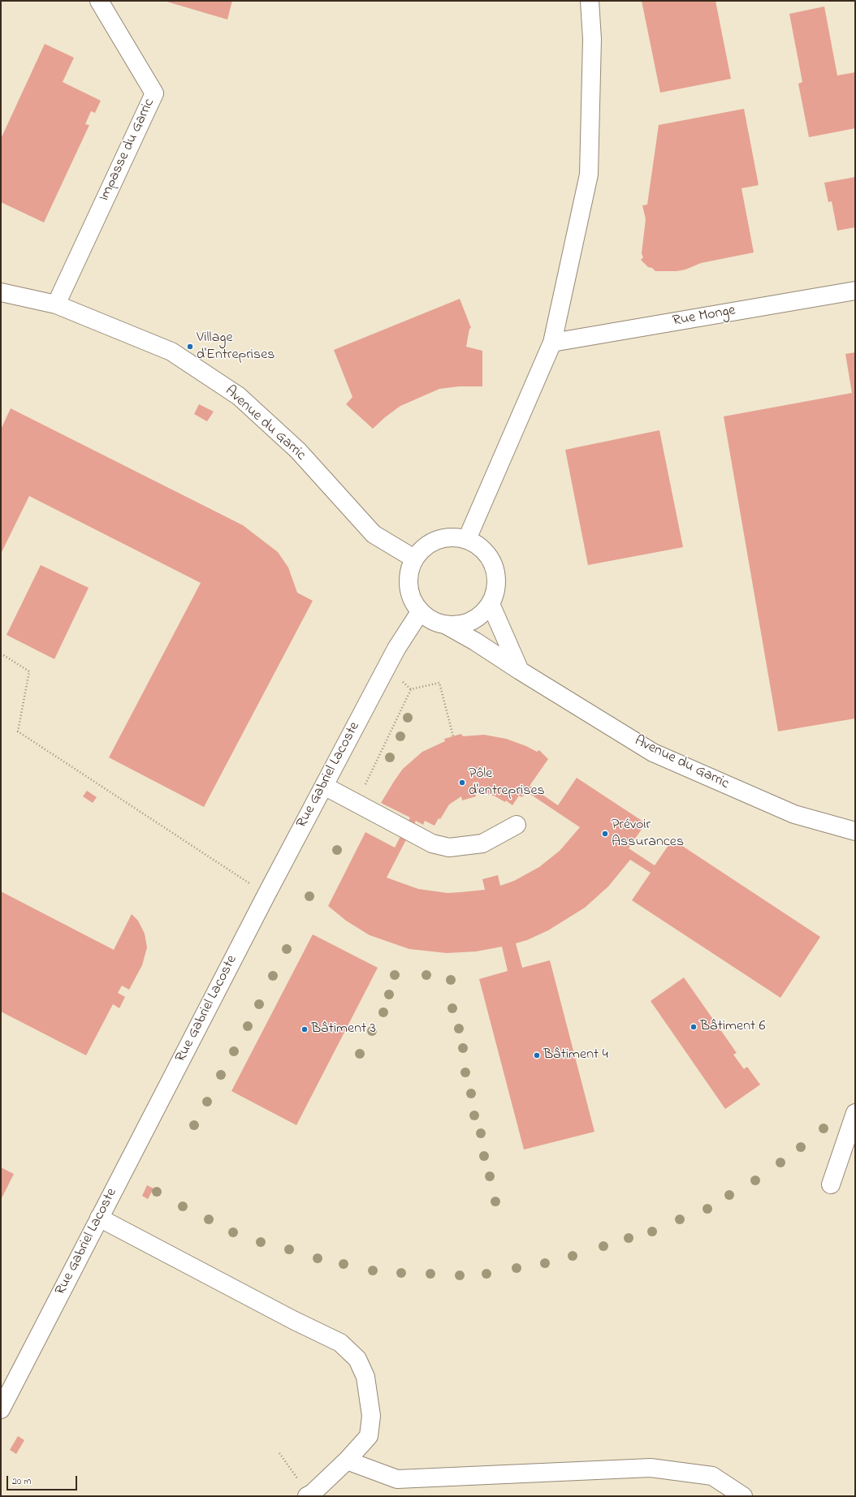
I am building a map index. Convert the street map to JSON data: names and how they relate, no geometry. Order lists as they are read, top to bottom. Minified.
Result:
{"streets":{"street":["Impasse du Garric","Rue Monge","Avenue du Garric","Rue Gabriel Lacoste"]},"crossings":[["Impasse du Garric","Avenue du Garric"],["Avenue du Garric","Rue Gabriel Lacoste"]],"places":["Village d'Entreprises","Pôle d'entreprises","Prévoir Assurances","Bâtiment 6","Bâtiment 3","Bâtiment 4"],"scale_bar":"20 m"}
